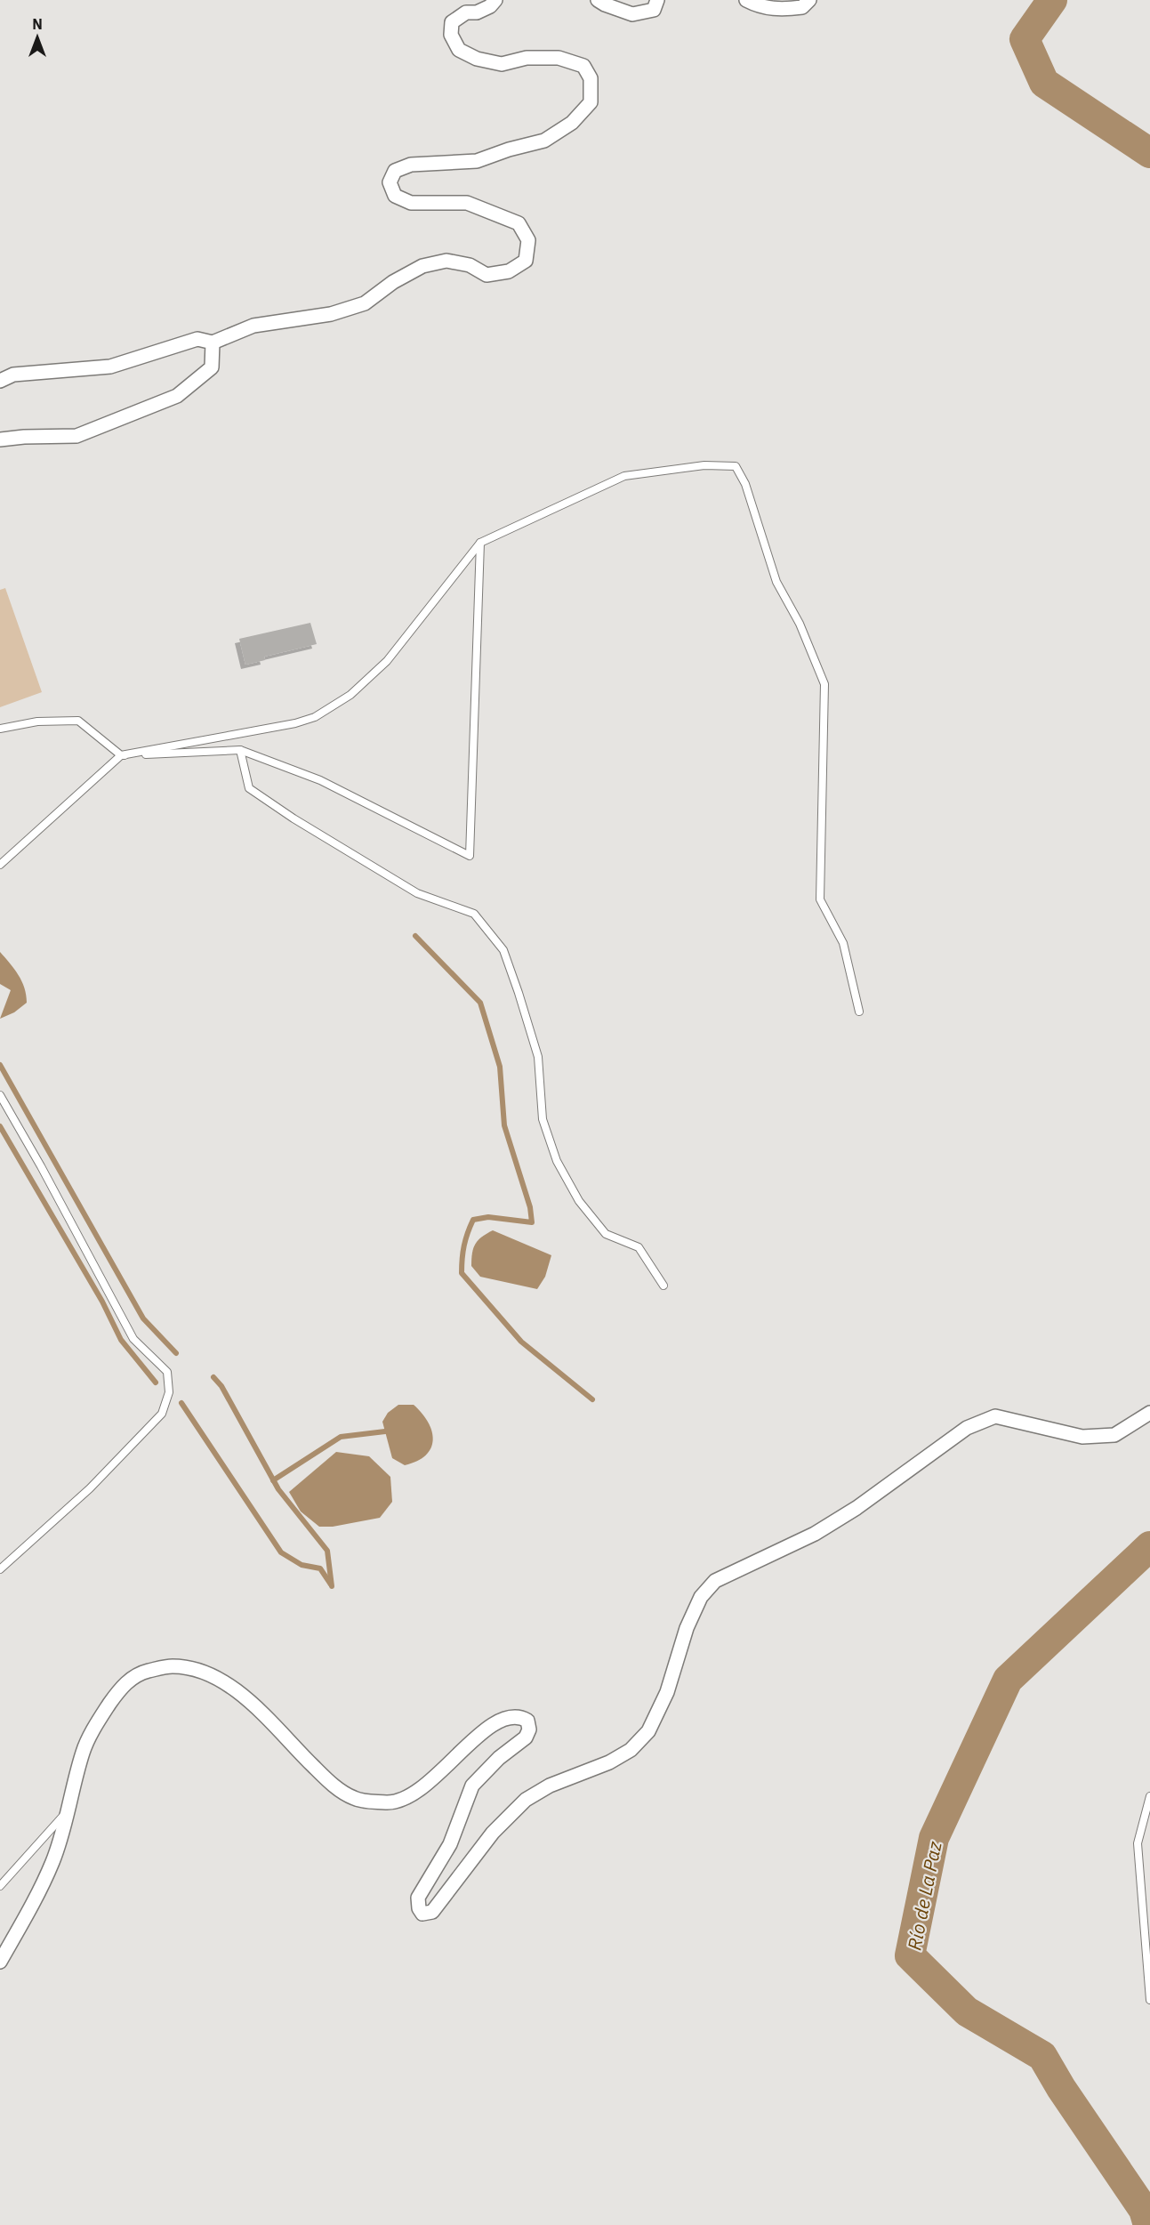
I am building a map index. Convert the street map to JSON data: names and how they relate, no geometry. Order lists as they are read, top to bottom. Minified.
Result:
{"water":["Río de La Paz"],"north":"top"}
